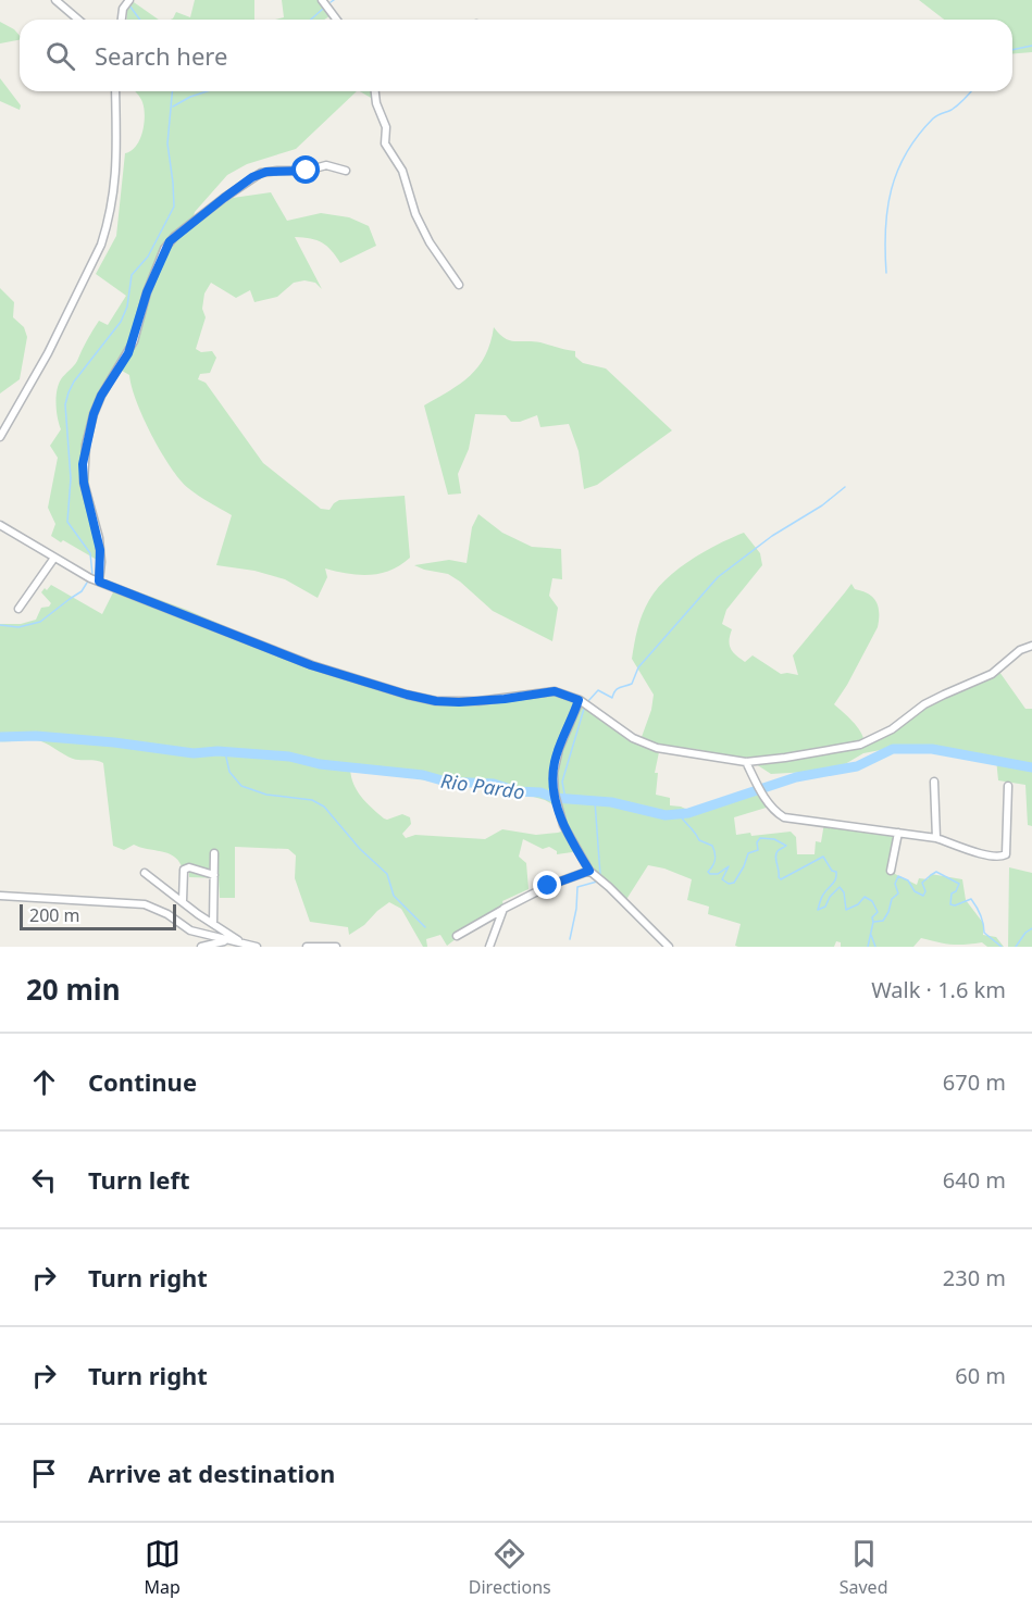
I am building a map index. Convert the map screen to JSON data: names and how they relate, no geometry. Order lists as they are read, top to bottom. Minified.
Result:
{"water":["Rio Pardo"],"scale_bar":"200 m","page":{"search":"Search here","scale":"200 m","heading":["20 min","Walk · 1.6 km"],"list":[["Continue","670 m"],["Turn left","640 m"],["Turn right","230 m"],["Turn right","60 m"],"Arrive at destination"],"nav":["Map","Directions","Saved"]}}
